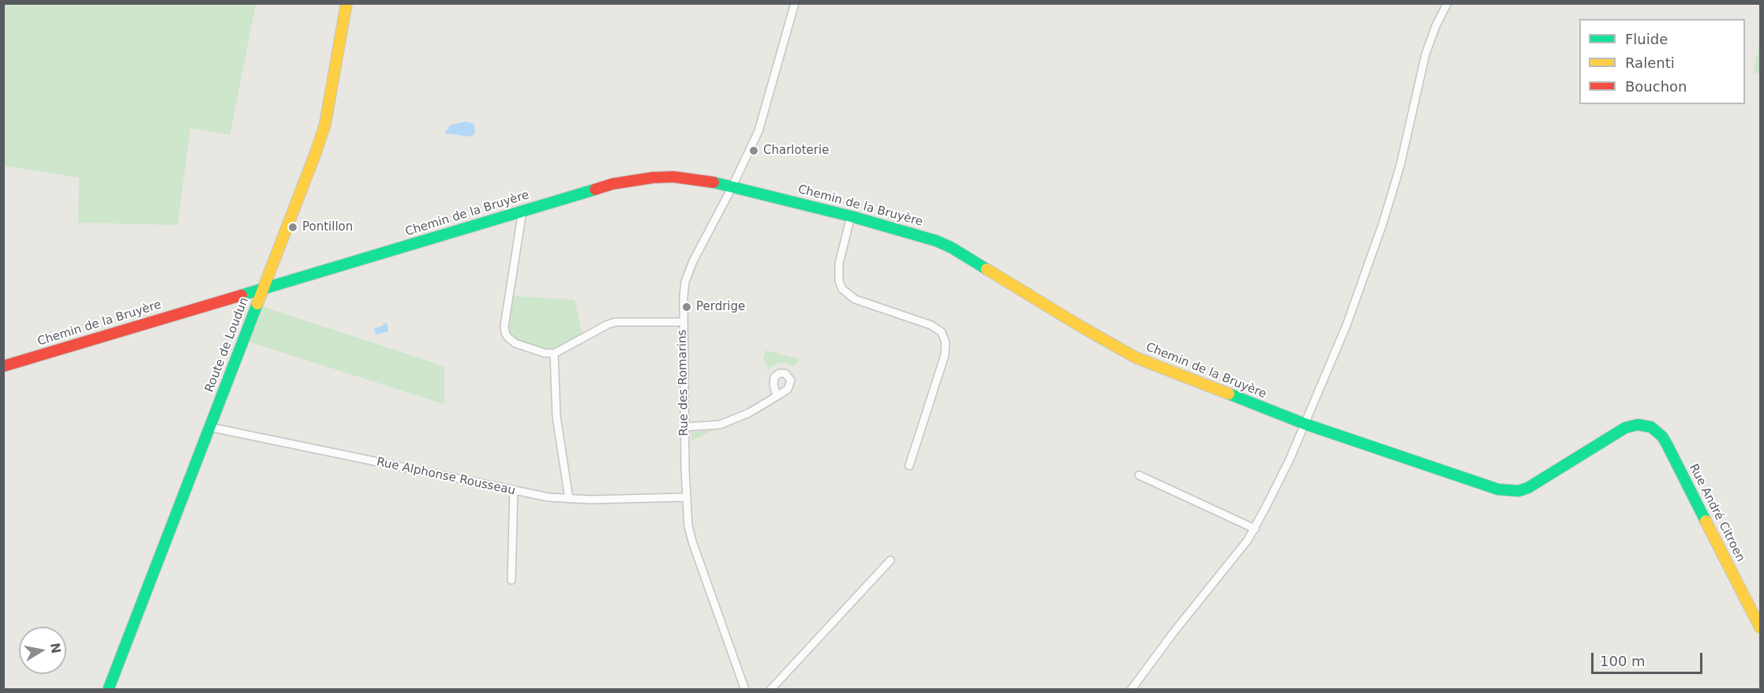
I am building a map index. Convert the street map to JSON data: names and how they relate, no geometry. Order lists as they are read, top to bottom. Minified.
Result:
{"streets":{"street":["Chemin de la Bruyère","Route de Loudun","Rue des Romarins","Rue Alphonse Rousseau","Rue André Citroen"]},"crossings":[["Chemin de la Bruyère","Route de Loudun"],["Chemin de la Bruyère","Rue des Romarins"],["Chemin de la Bruyère","Rue André Citroen"],["Route de Loudun","Rue Alphonse Rousseau"],["Rue des Romarins","Rue Alphonse Rousseau"]],"places":["Charloterie","Pontillon","Perdrige"],"legend":["Fluide","Ralenti","Bouchon"],"scale_bar":"100 m","north":"right"}
